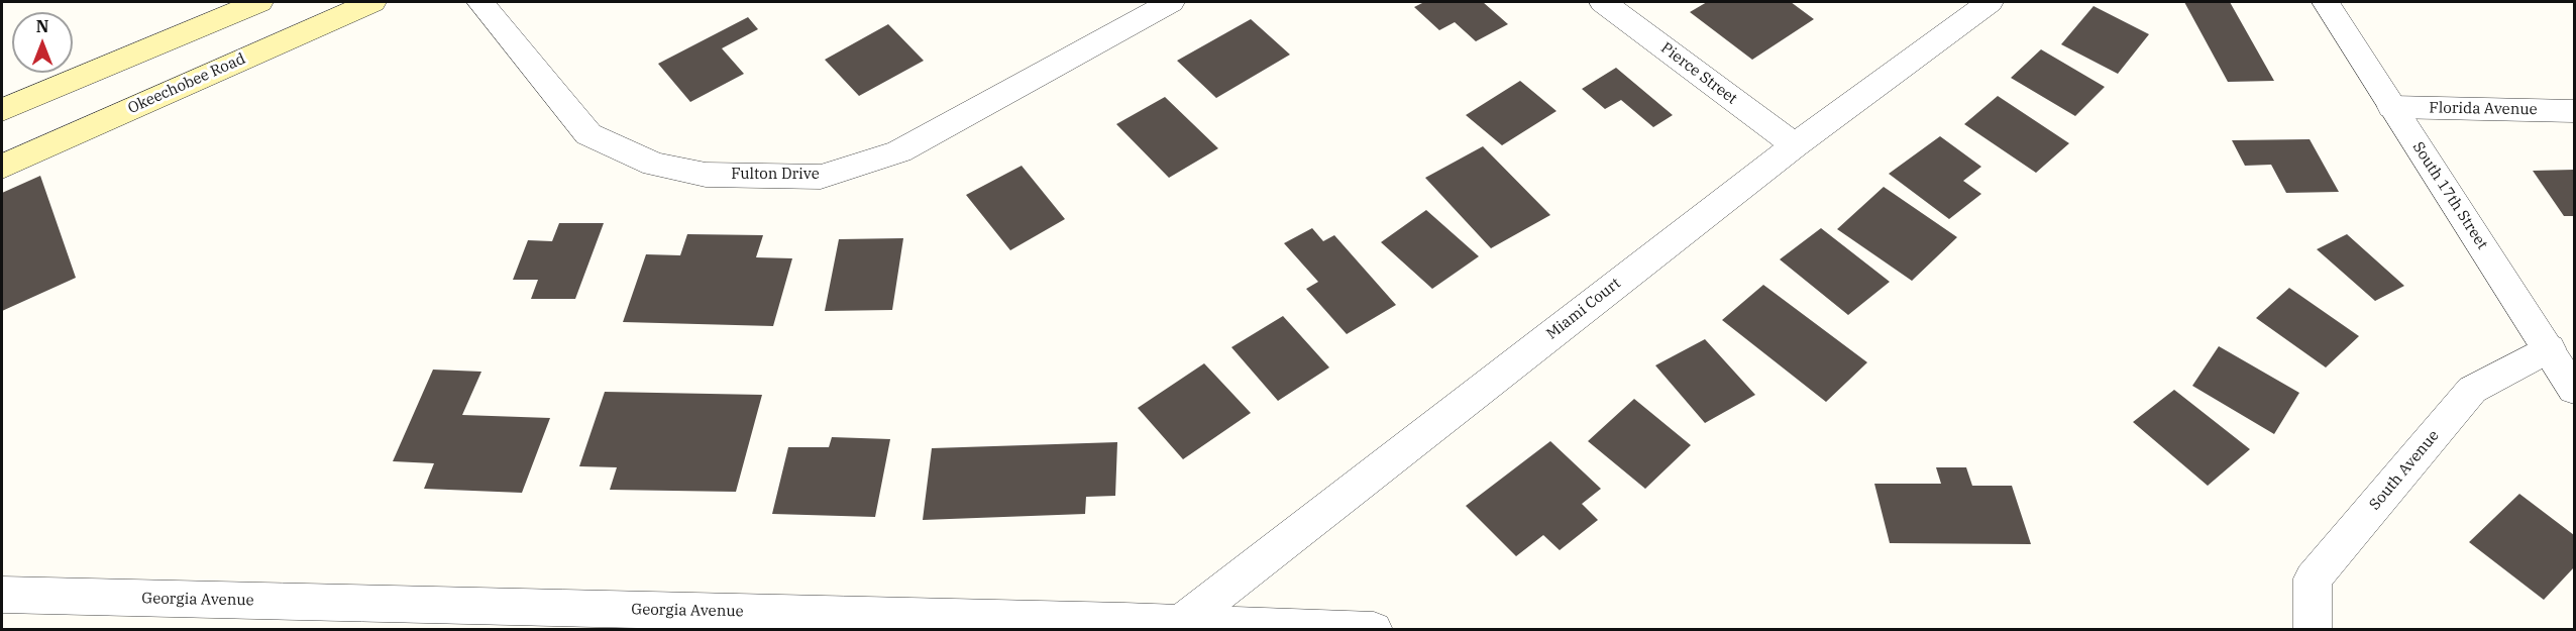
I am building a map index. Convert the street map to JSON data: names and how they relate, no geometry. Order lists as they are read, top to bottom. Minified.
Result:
{"streets":{"main road":["Okeechobee Road"],"street":["Pierce Street","Florida Avenue","Fulton Drive","South 17th Street","Miami Court","South Avenue","Georgia Avenue"]},"crossings":[["Pierce Street","Miami Court"],["Florida Avenue","South 17th Street"],["South 17th Street","South Avenue"],["Miami Court","Georgia Avenue"]],"north":"top"}
